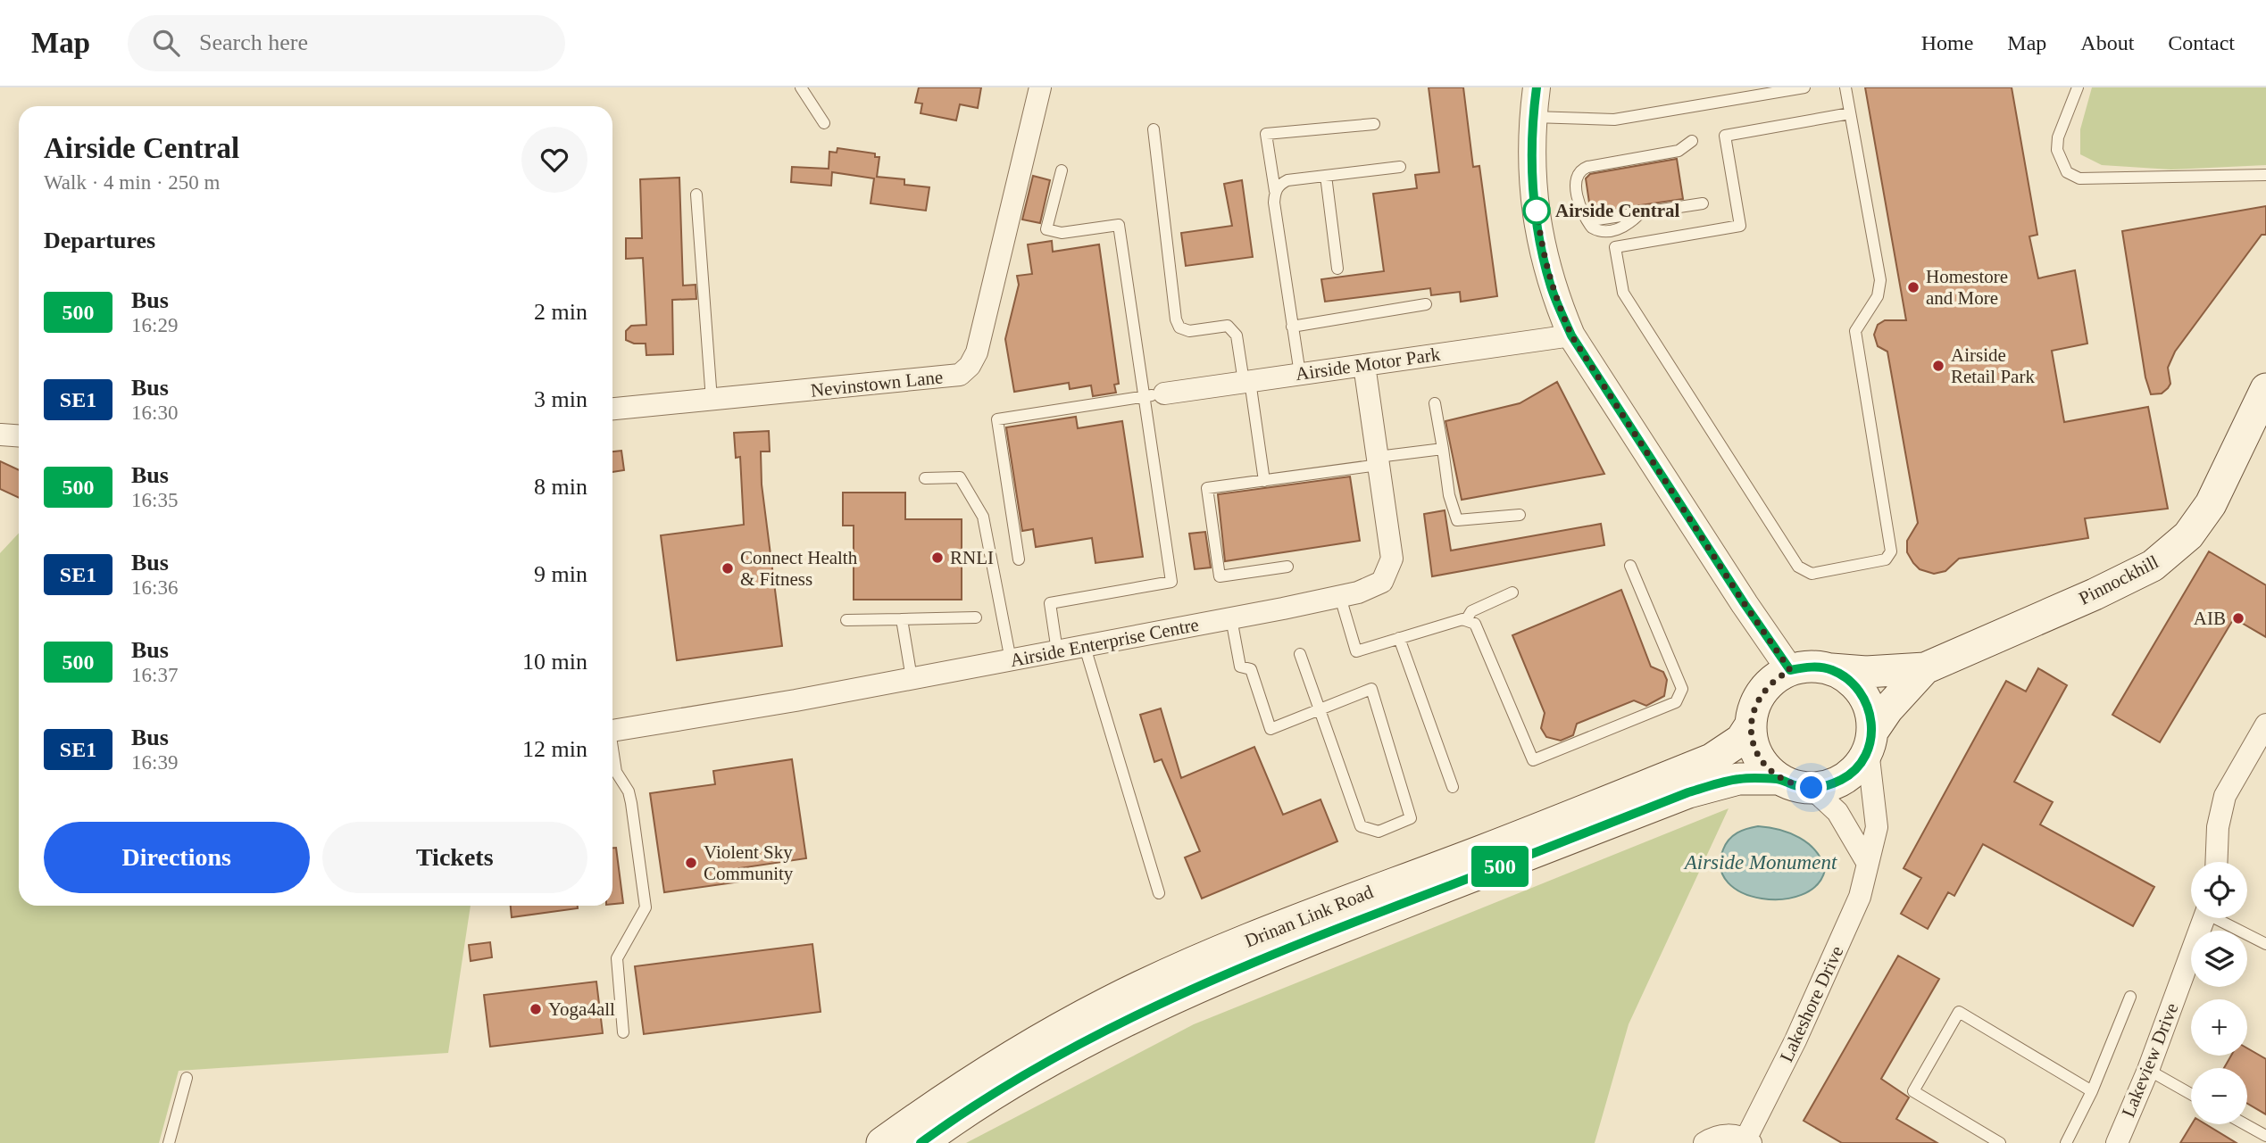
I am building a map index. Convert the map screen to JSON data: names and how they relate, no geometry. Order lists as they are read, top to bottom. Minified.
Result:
{"streets":{"main road":["Pinnockhill","Drinan Link Road"],"street":["Airside Motor Park","Nevinstown Lane","Airside Enterprise Centre","Lakeshore Drive","Lakeview Drive"]},"crossings":[["Airside Motor Park","Airside Enterprise Centre"],["Pinnockhill","Drinan Link Road"],["Pinnockhill","Lakeshore Drive"],["Drinan Link Road","Lakeshore Drive"]],"water":["Airside Monument"],"places":["Airside Central","Homestore and More","Airside Retail Park","RNLI","Connect Health & Fitness","AIB","Violent Sky Community","Yoga4all"],"lines":["bus line 500"],"page":{"header":"Map","search":"Search here","nav":["Home","Map","About","Contact"],"on_map":"500","heading":[["Airside Central","Walk · 4 min · 250 m"],"Departures"],"list":[{"mark":"500","name":"Bus","note":"16:29","value":"2 min"},{"mark":"SE1","name":"Bus","note":"16:30","value":"3 min"},{"mark":"500","name":"Bus","note":"16:35","value":"8 min"},{"mark":"SE1","name":"Bus","note":"16:36","value":"9 min"},{"mark":"500","name":"Bus","note":"16:37","value":"10 min"},{"mark":"SE1","name":"Bus","note":"16:39","value":"12 min"}],"buttons":["Directions","Tickets"],"map_buttons":["+","−"]}}
